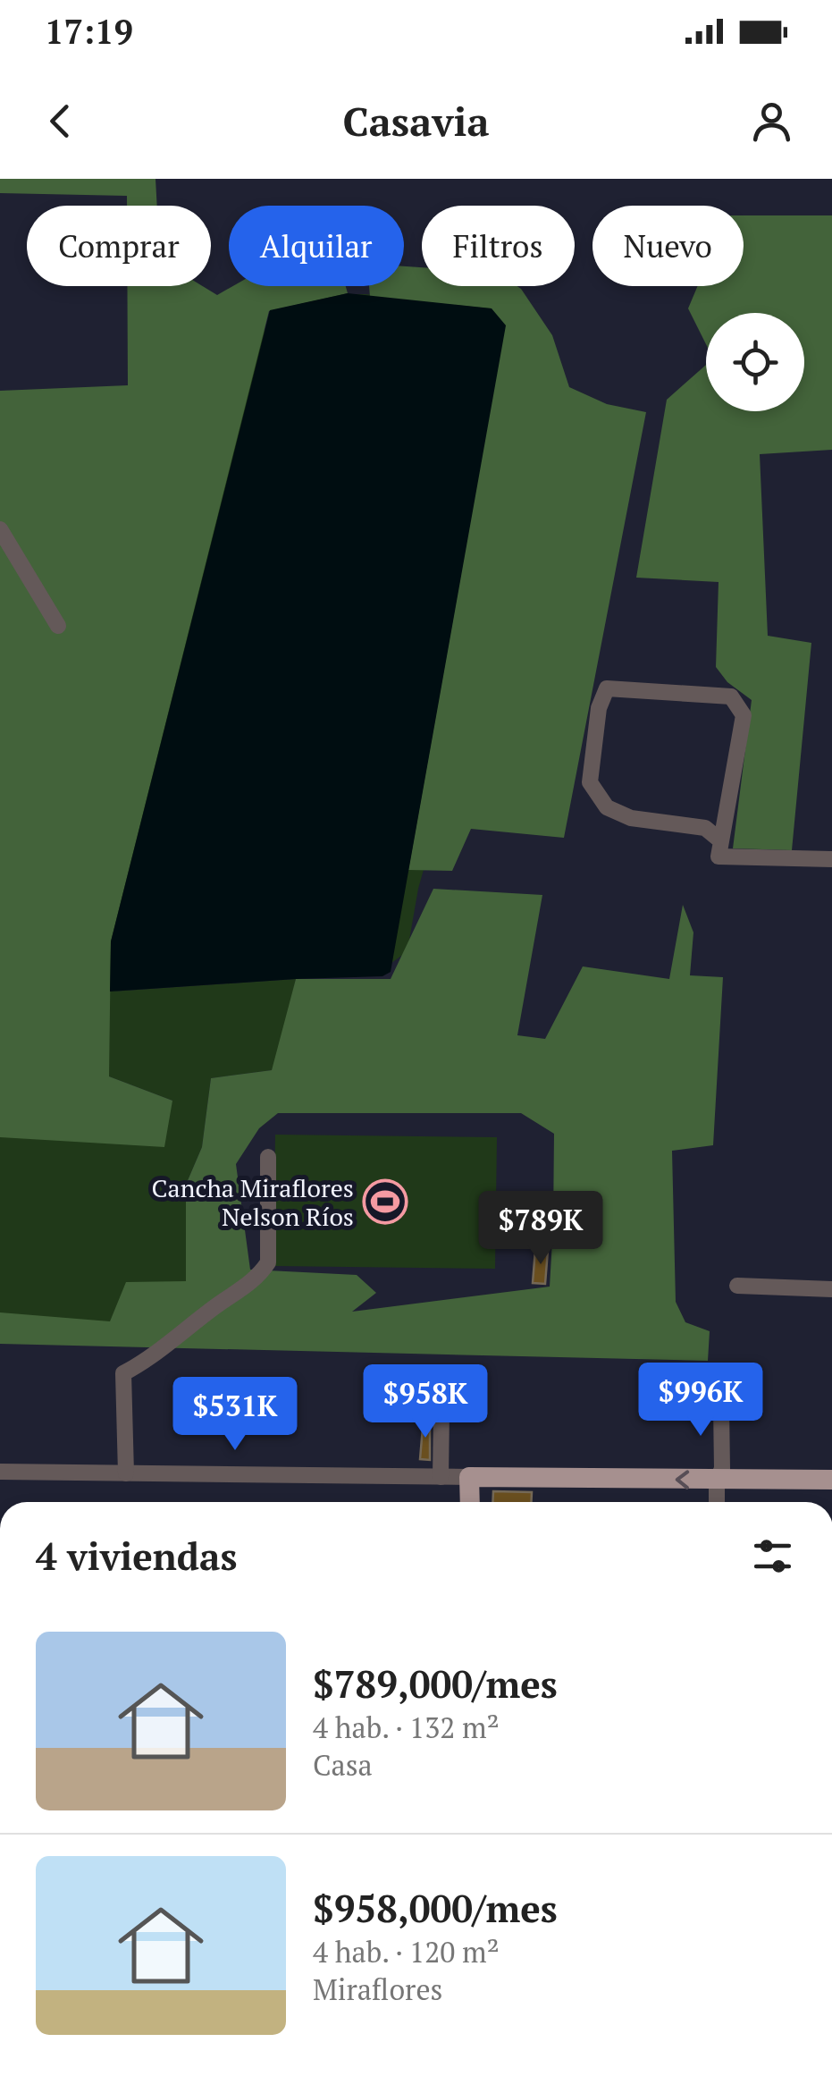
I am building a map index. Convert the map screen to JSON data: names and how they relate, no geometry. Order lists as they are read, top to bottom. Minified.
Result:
{"places":{"sports":["Cancha Miraflores Nelson Ríos"]},"page":{"status":"17:19","header":"Casavia","chip":["Comprar","Alquilar","Filtros","Nuevo"],"price":["$789K","$996K","$958K","$531K"],"heading":"4 viviendas","list":[{"name":"$789,000/mes","note":"4 hab. · 132 m² · Casa"},{"name":"$958,000/mes","note":"4 hab. · 120 m² · Miraflores"}]}}
